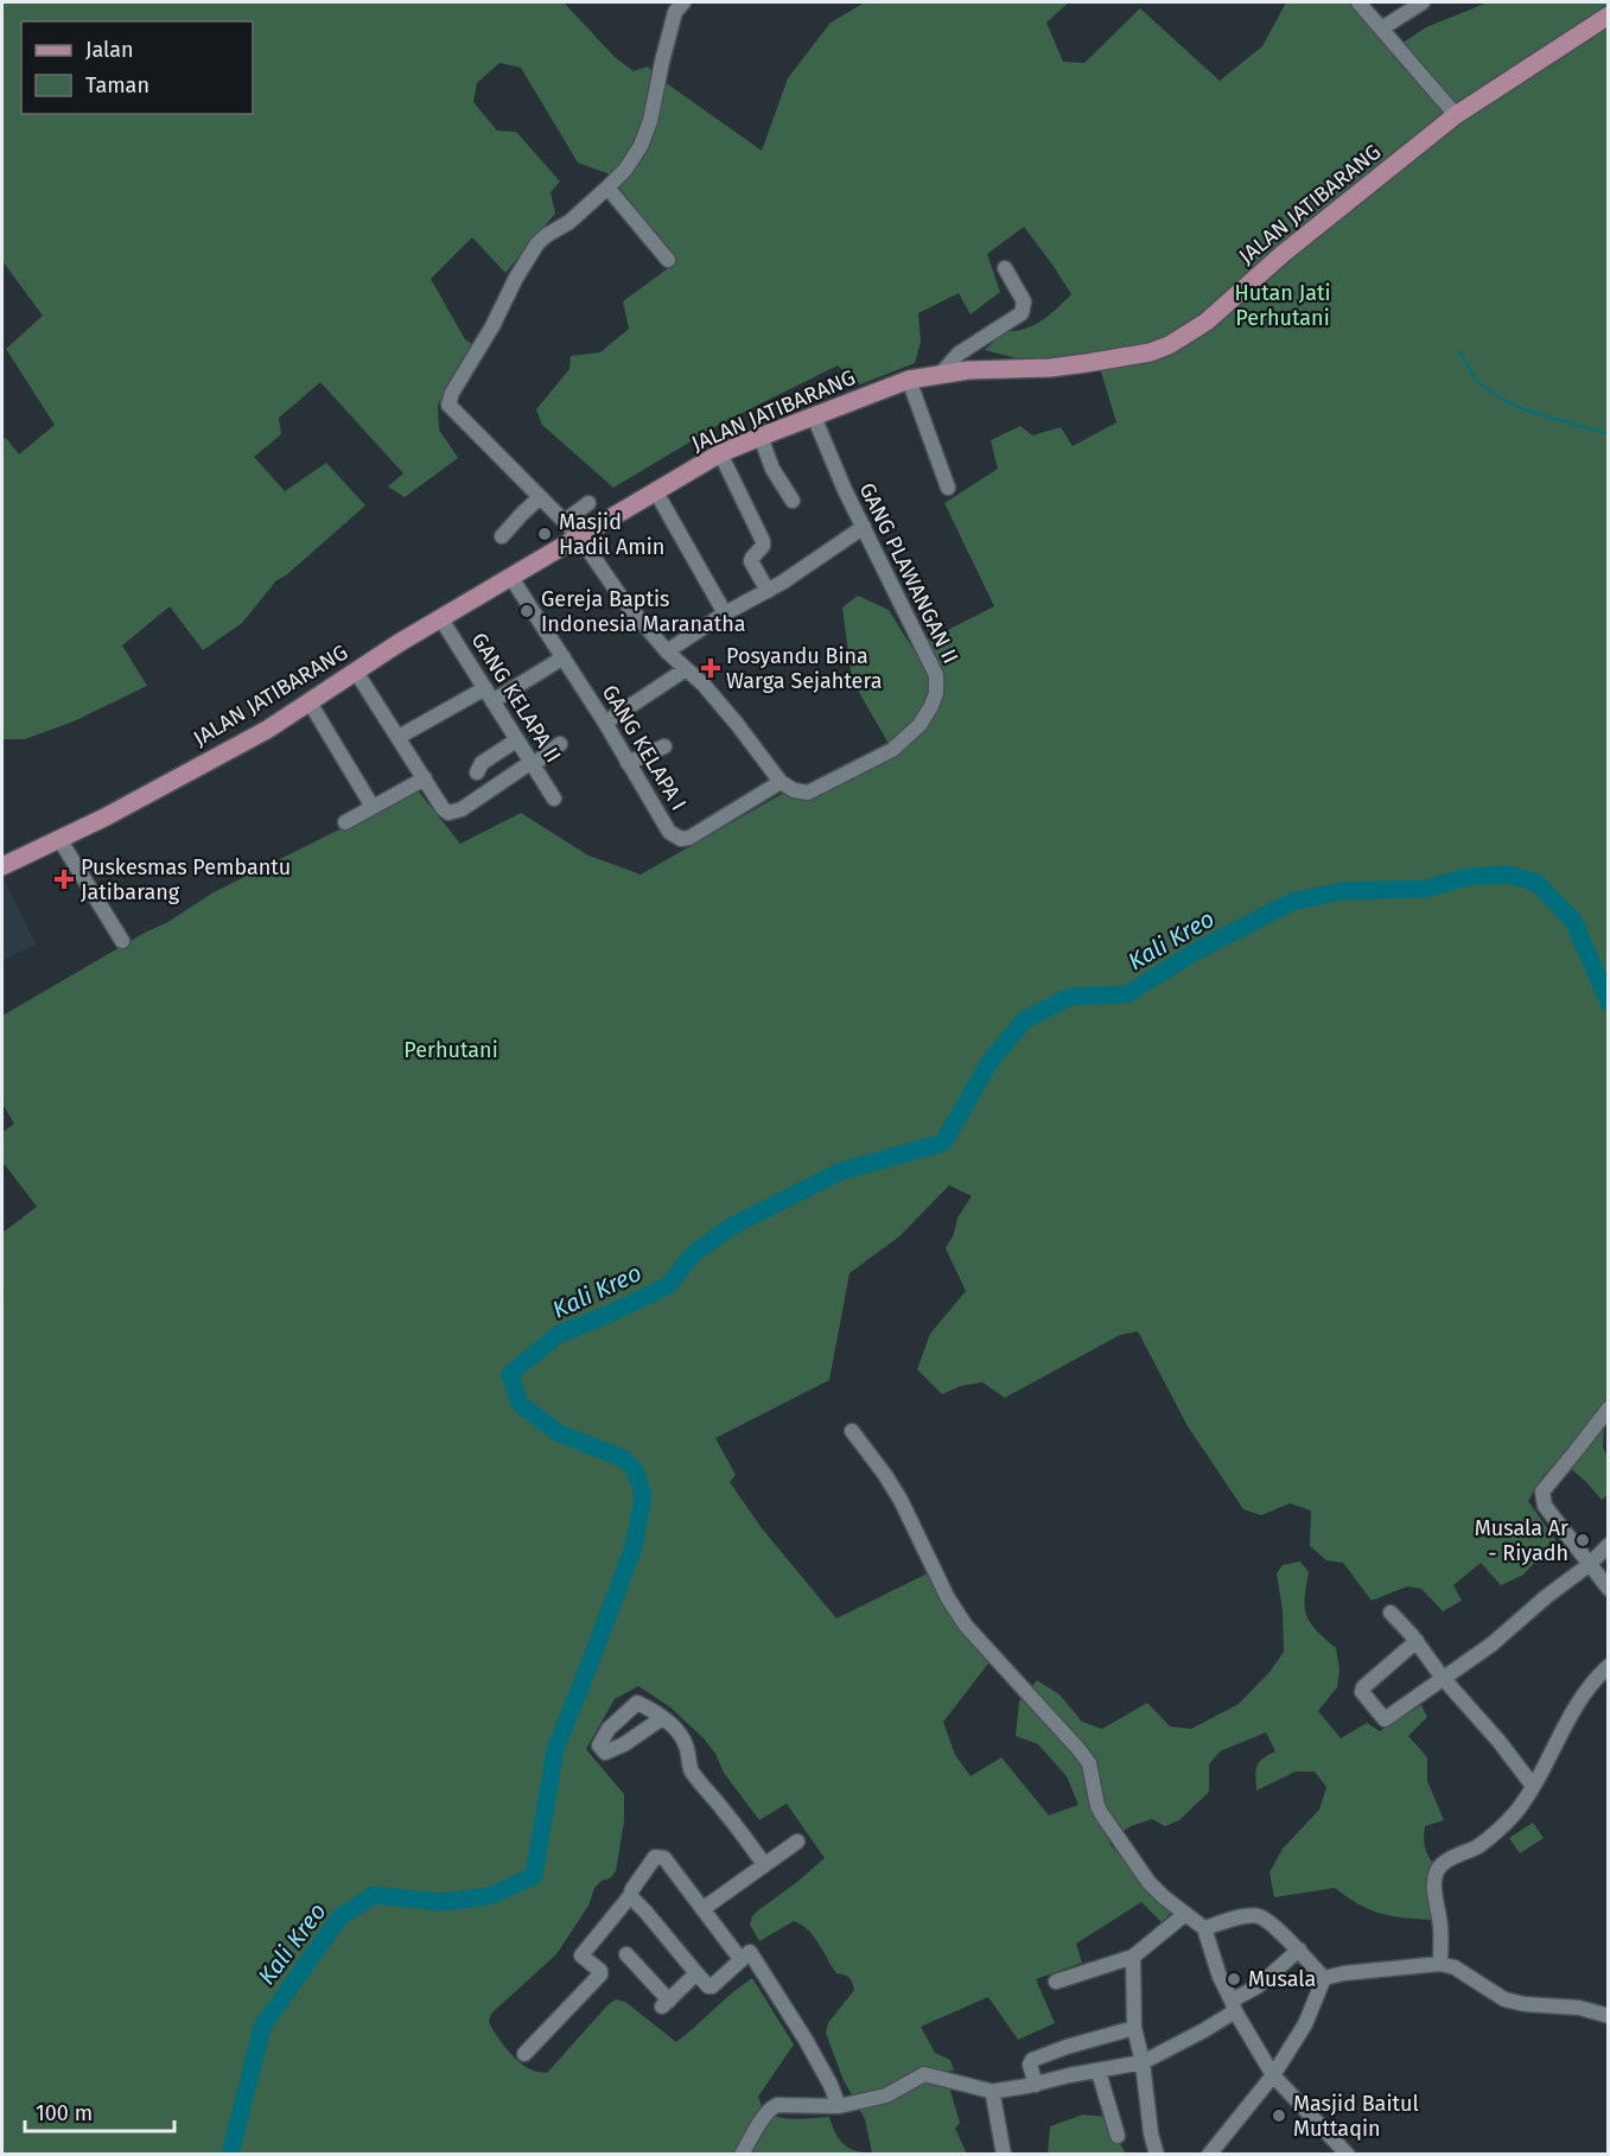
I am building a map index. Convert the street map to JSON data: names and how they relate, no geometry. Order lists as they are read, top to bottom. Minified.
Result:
{"streets":{"main road":["JALAN JATIBARANG"],"street":["GANG PLAWANGAN II","GANG KELAPA II","GANG KELAPA I"]},"crossings":[["JALAN JATIBARANG","GANG PLAWANGAN II"],["JALAN JATIBARANG","GANG KELAPA II"],["JALAN JATIBARANG","GANG KELAPA I"],["GANG PLAWANGAN II","GANG KELAPA I"]],"water":["Kali Kreo"],"parks":["Hutan Jati Perhutani","Perhutani"],"places":{"other":["Masjid Hadil Amin","Gereja Baptis Indonesia Maranatha","Musala Ar - Riyadh","Musala","Masjid Baitul Muttaqin"],"health":["Posyandu Bina Warga Sejahtera","Puskesmas Pembantu Jatibarang"]},"legend":["Jalan","Taman"],"scale_bar":"100 m"}
